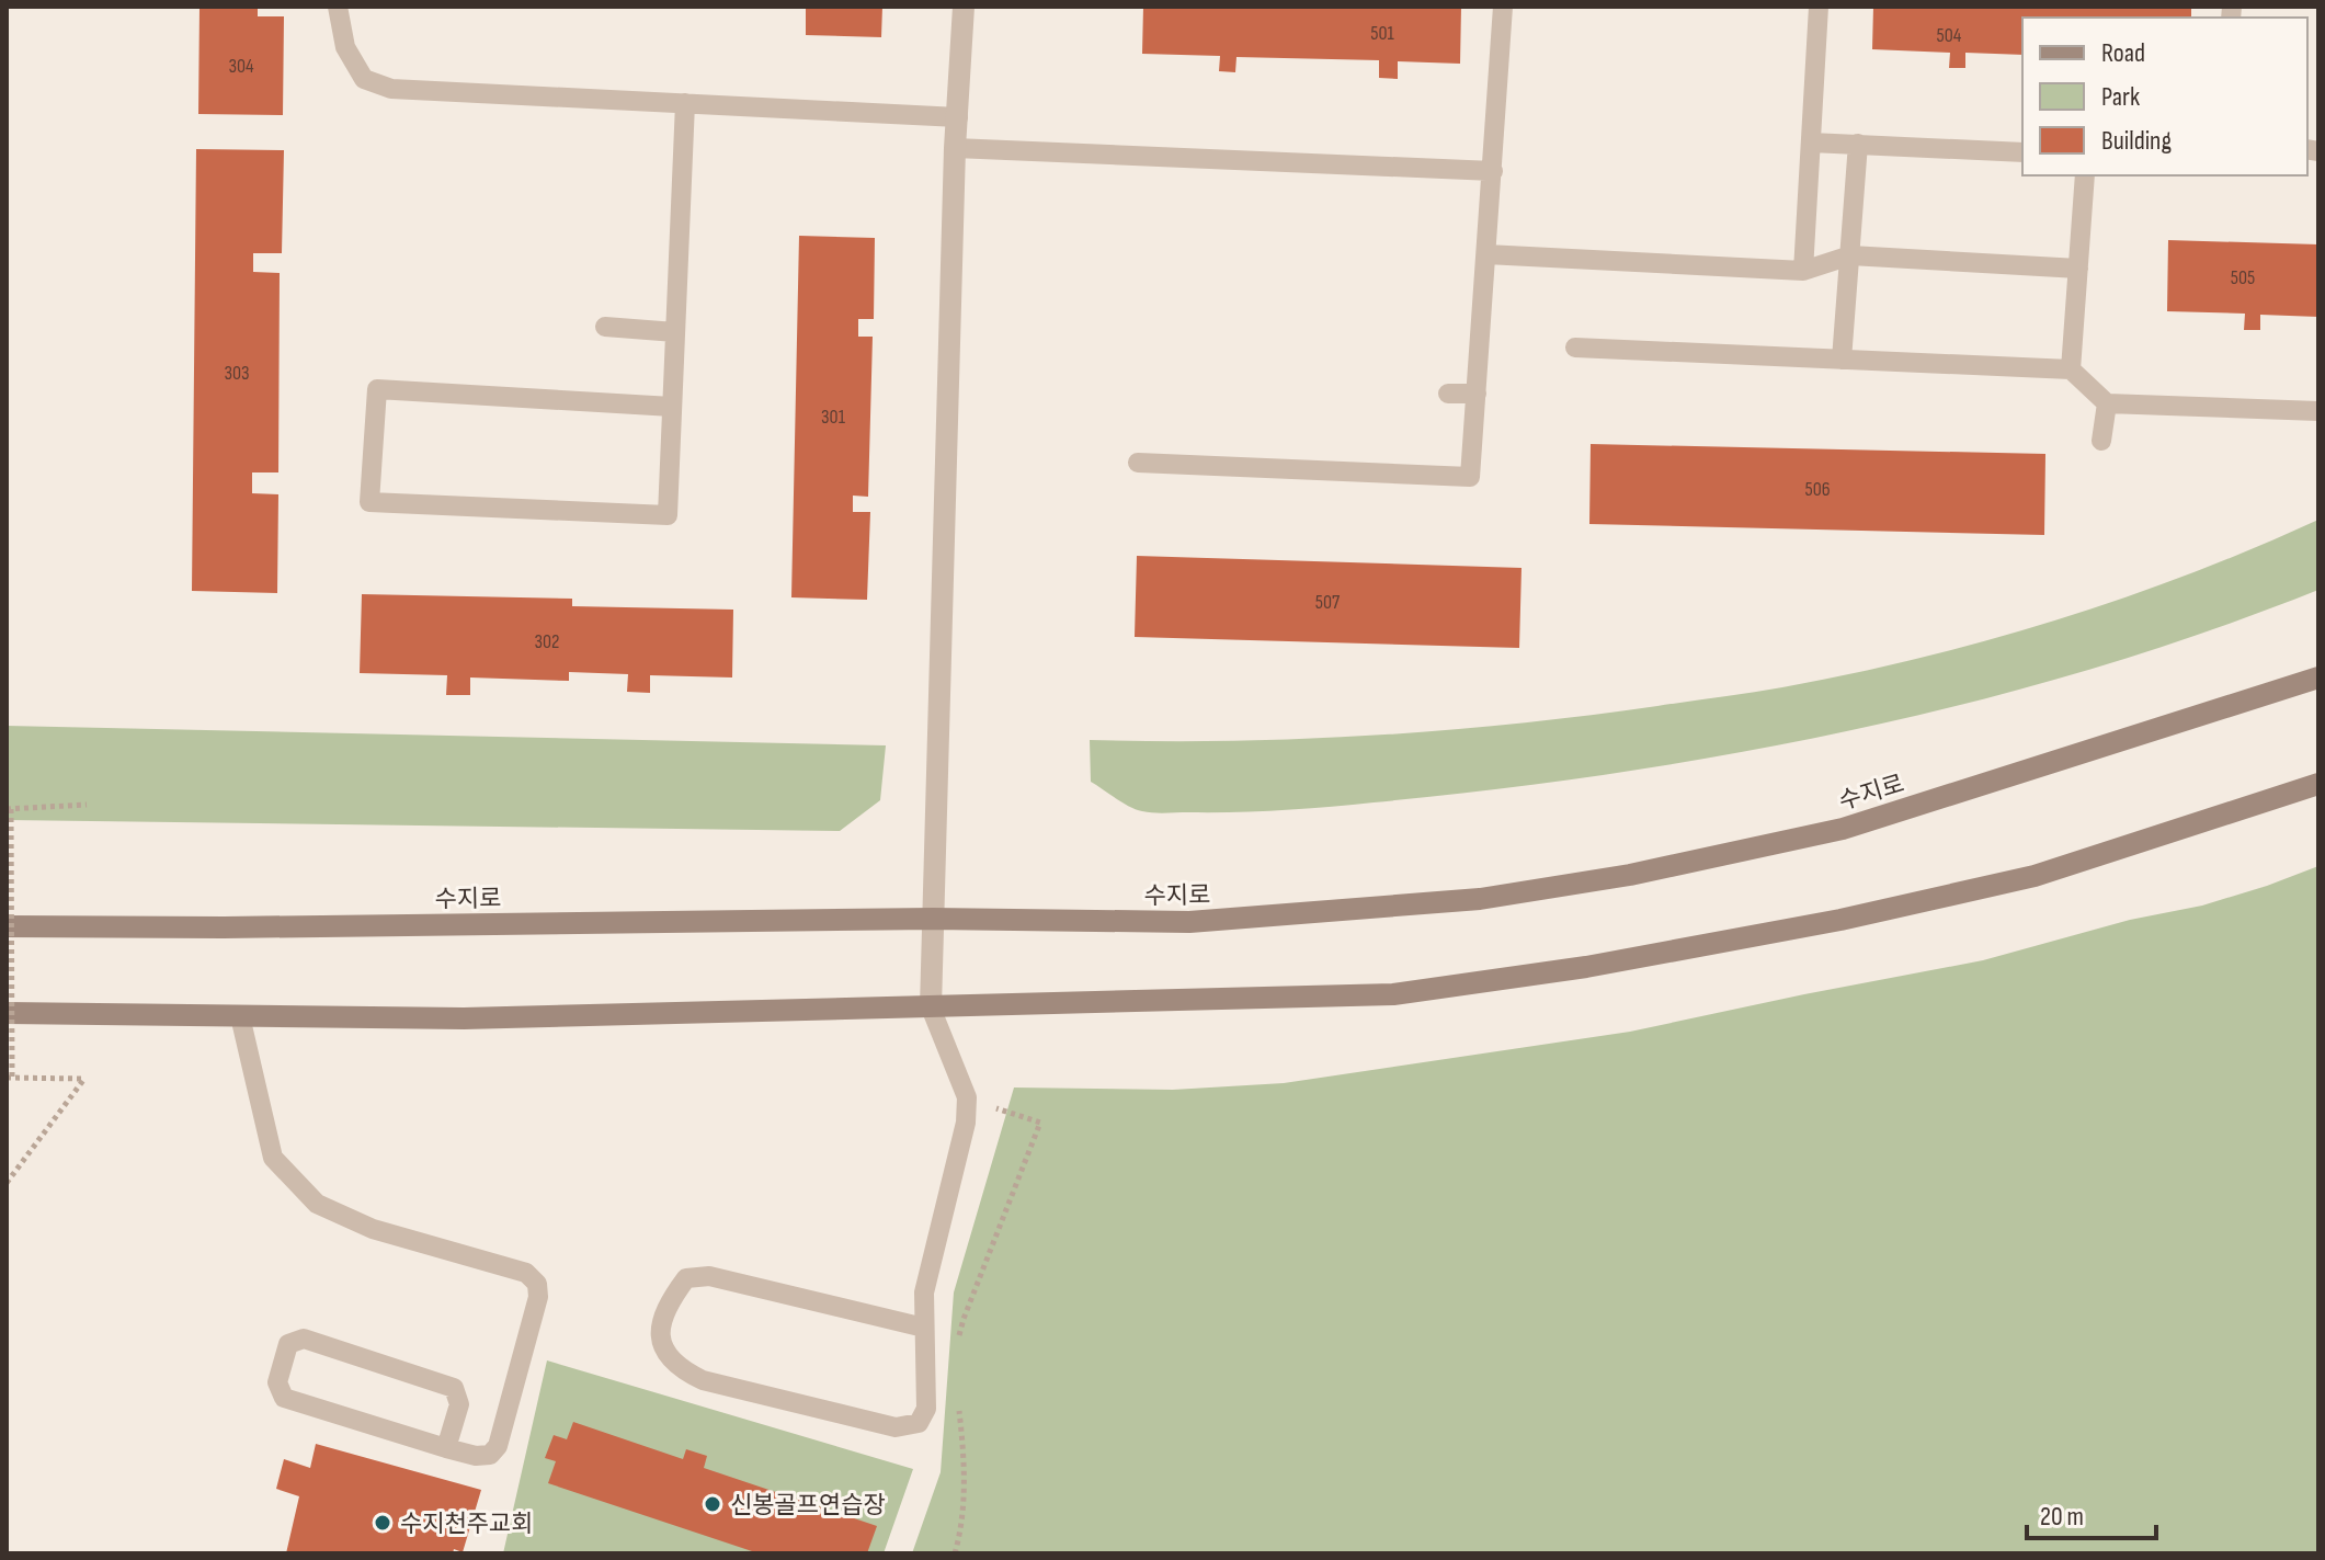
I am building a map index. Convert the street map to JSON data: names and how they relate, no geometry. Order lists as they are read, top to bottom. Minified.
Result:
{"streets":{"main road":["수지로"]},"places":["신봉골프연습장","수지천주교회"],"house_numbers":["501","504","304","505","303","301","506","507","302"],"legend":["Road","Park","Building"],"scale_bar":"20 m"}
